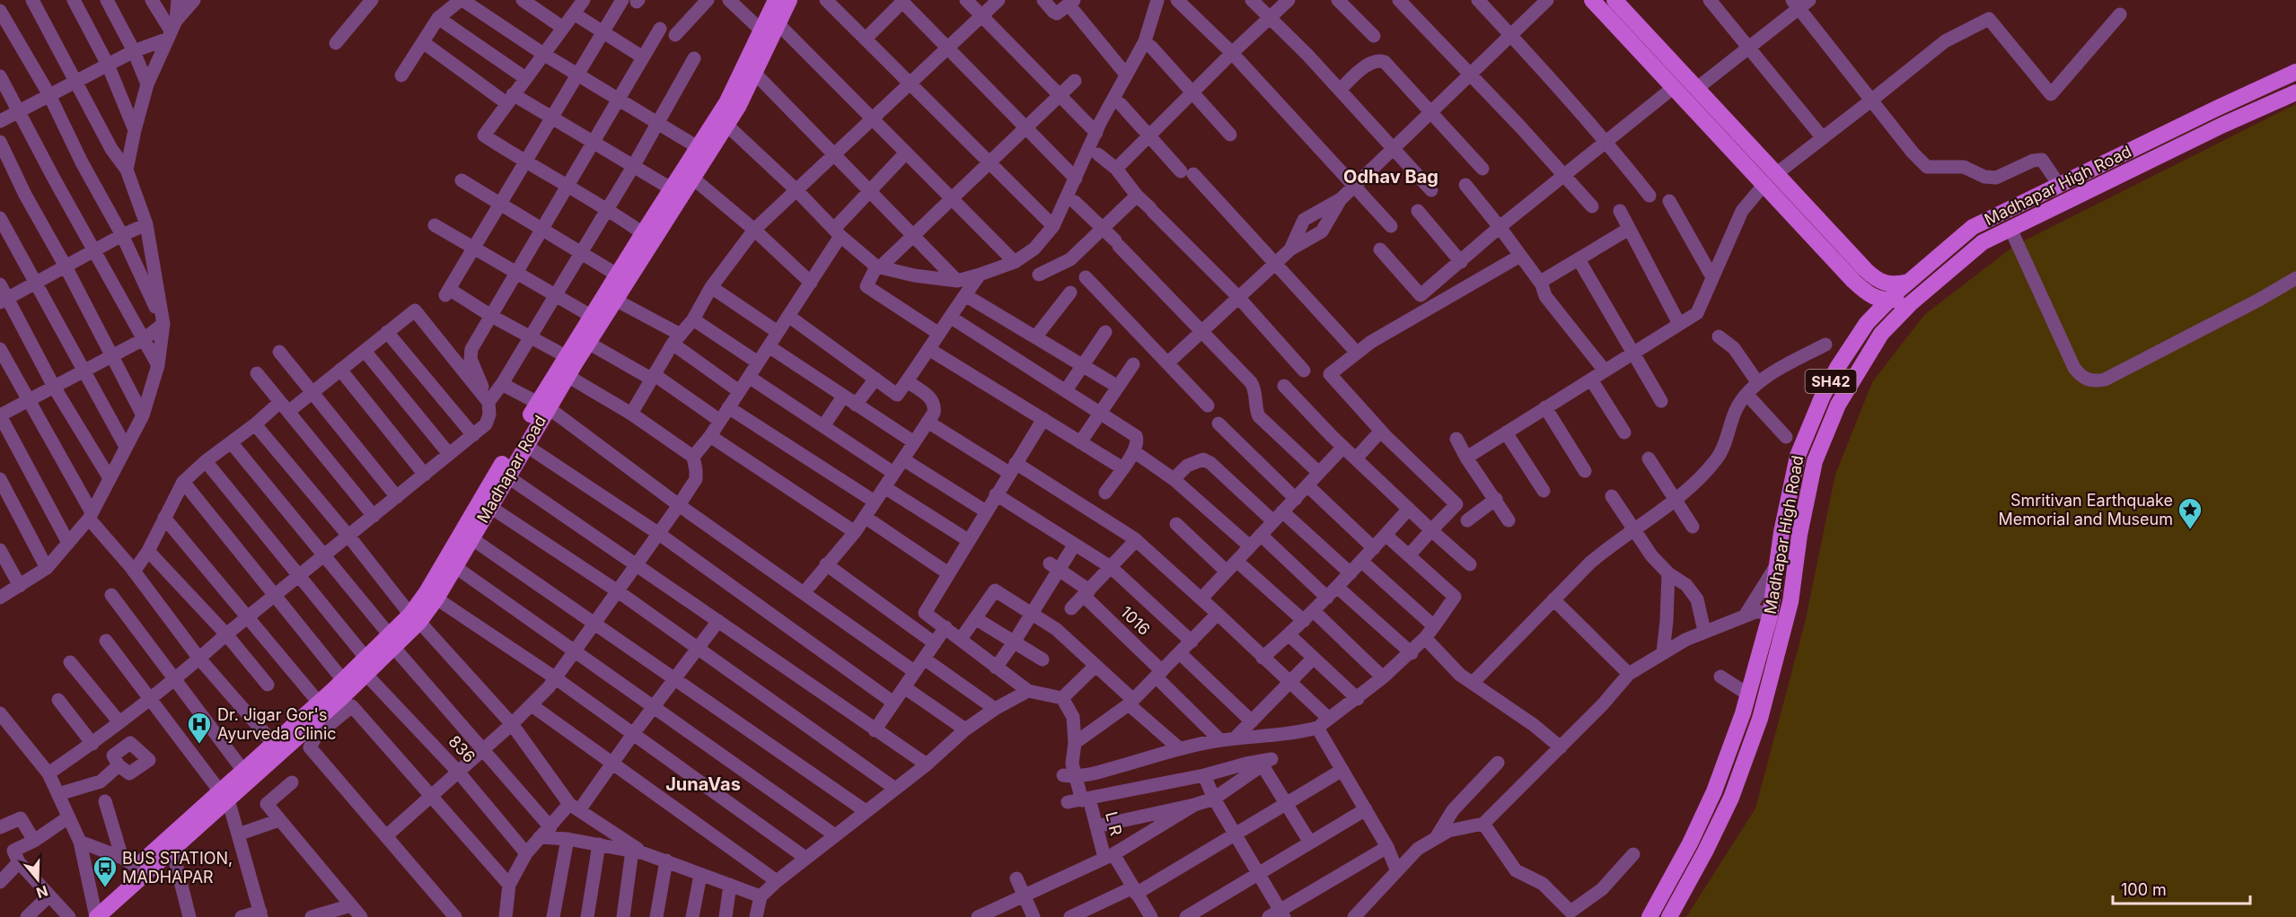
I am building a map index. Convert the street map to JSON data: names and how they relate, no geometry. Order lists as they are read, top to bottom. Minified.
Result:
{"streets":{"main road":["Madhapar High Road","SH42","Madhapar Road"],"street":["1016","836","L R"]},"crossings":[["Madhapar Road","836"]],"districts":["Odhav Bag","JunaVas"],"places":{"place":["Smritivan Earthquake Memorial and Museum"],"hospital":["Dr. Jigar Gor's Ayurveda Clinic"],"bus stop":["BUS STATION, MADHAPAR"]},"scale_bar":"100 m","north":"bottom"}
